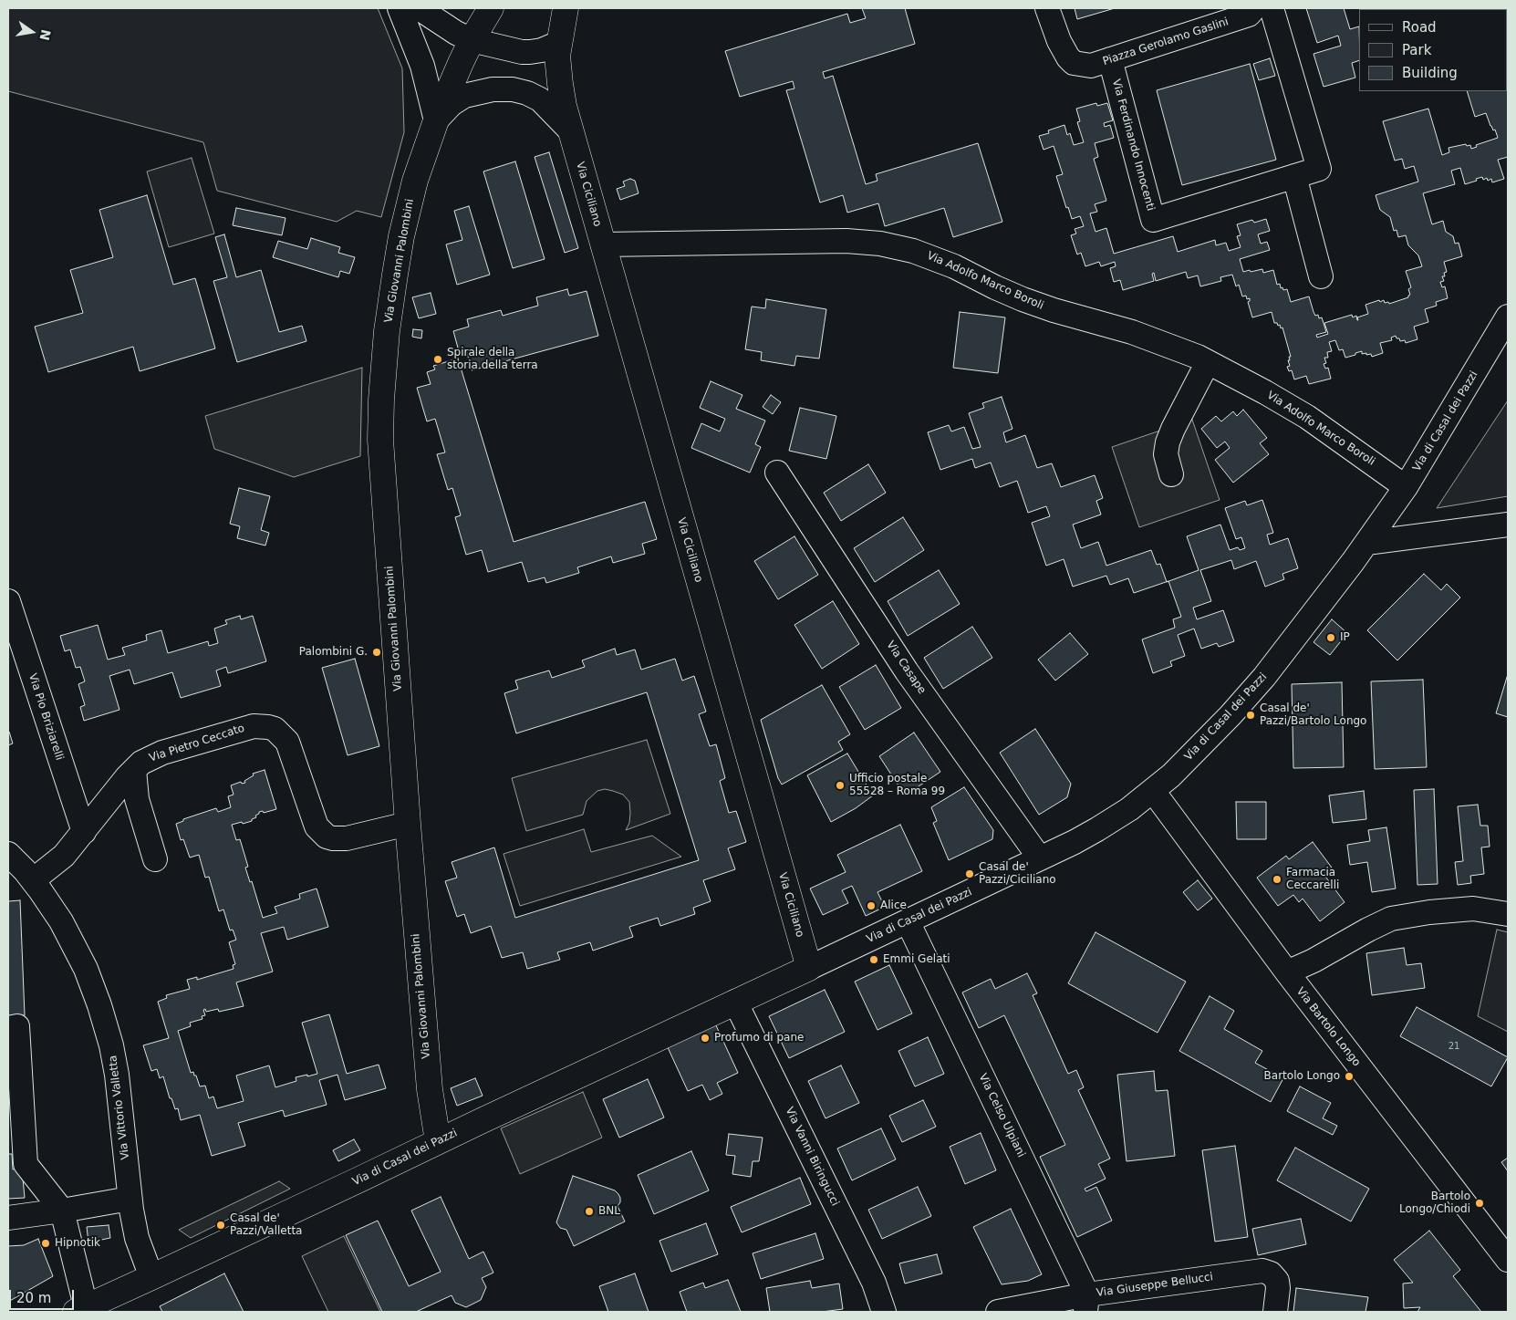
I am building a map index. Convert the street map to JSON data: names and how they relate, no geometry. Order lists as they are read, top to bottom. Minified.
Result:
{"streets":{"main road":["Via Ciciliano","Via Giovanni Palombini","Via di Casal dei Pazzi"],"street":["Piazza Gerolamo Gaslini","Via Ferdinando Innocenti","Via Adolfo Marco Boroli","Via Casape","Via Pio Briziarelli","Via Pietro Ceccato","Via Bartolo Longo","Via Vittorio Valletta","Via Celso Ulpiani","Via Vanni Biringucci","Via Giuseppe Bellucci"]},"crossings":[["Piazza Gerolamo Gaslini","Via Ferdinando Innocenti"],["Via Ciciliano","Via Adolfo Marco Boroli"],["Via Ciciliano","Via di Casal dei Pazzi"],["Via Giovanni Palombini","Via di Casal dei Pazzi"],["Via Giovanni Palombini","Via Pietro Ceccato"],["Via Adolfo Marco Boroli","Via di Casal dei Pazzi"],["Via di Casal dei Pazzi","Via Casape"],["Via di Casal dei Pazzi","Via Bartolo Longo"],["Via di Casal dei Pazzi","Via Vittorio Valletta"],["Via di Casal dei Pazzi","Via Celso Ulpiani"],["Via di Casal dei Pazzi","Via Vanni Biringucci"],["Via Pio Briziarelli","Via Pietro Ceccato"],["Via Pietro Ceccato","Via Vittorio Valletta"],["Via Celso Ulpiani","Via Giuseppe Bellucci"]],"places":["Spirale della storia della terra","IP","Palombini G.","Casal de' Pazzi/Bartolo Longo","Ufficio postale 55528 – Roma 99","Casal de' Pazzi/Ciciliano","Farmacia Ceccarelli","Alice","Emmi Gelati","Profumo di pane","Bartolo Longo","Bartolo Longo/Chiodi","BNL","Casal de' Pazzi/Valletta","Hipnotik"],"house_numbers":["21"],"legend":["Road","Park","Building"],"scale_bar":"20 m","north":"right"}
